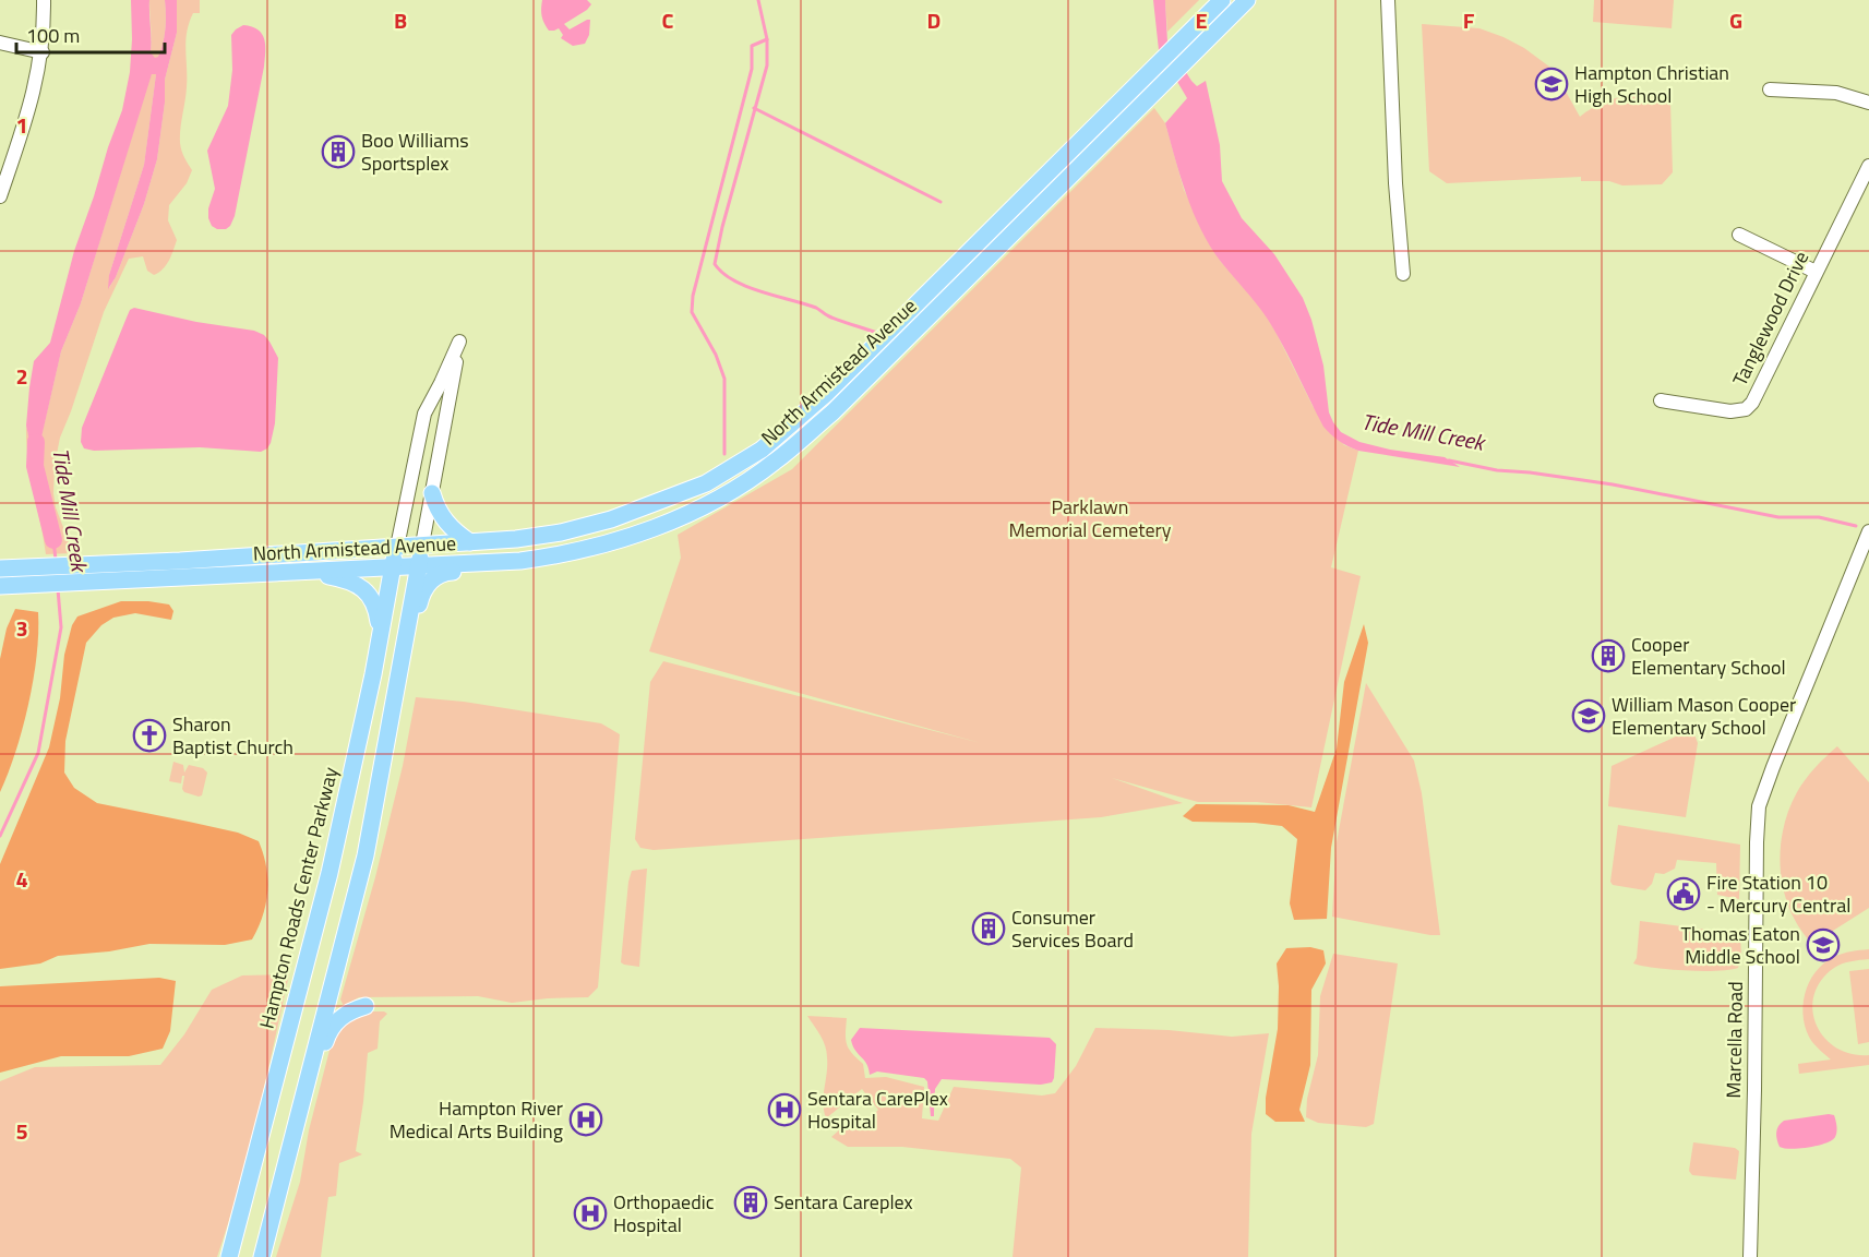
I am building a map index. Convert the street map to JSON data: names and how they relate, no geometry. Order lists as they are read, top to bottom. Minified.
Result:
{"streets":{"main road":["North Armistead Avenue","Hampton Roads Center Parkway"],"street":["Tanglewood Drive","Marcella Road"]},"crossings":[["North Armistead Avenue","Hampton Roads Center Parkway"]],"water":["Tide Mill Creek"],"parks":["Parklawn Memorial Cemetery"],"places":{"school or university":["Hampton Christian High School","William Mason Cooper Elementary School","Thomas Eaton Middle School"],"building":["Boo Williams Sportsplex","Cooper Elementary School","Consumer Services Board","Sentara Careplex"],"church":["Sharon Baptist Church"],"public building":["Fire Station 10 - Mercury Central"],"hospital":["Sentara CarePlex Hospital","Hampton River Medical Arts Building","Orthopaedic Hospital"]},"scale_bar":"100 m","grid":{"columns":["B","C","D","E","F","G"],"rows":["1","2","3","4","5"]}}
